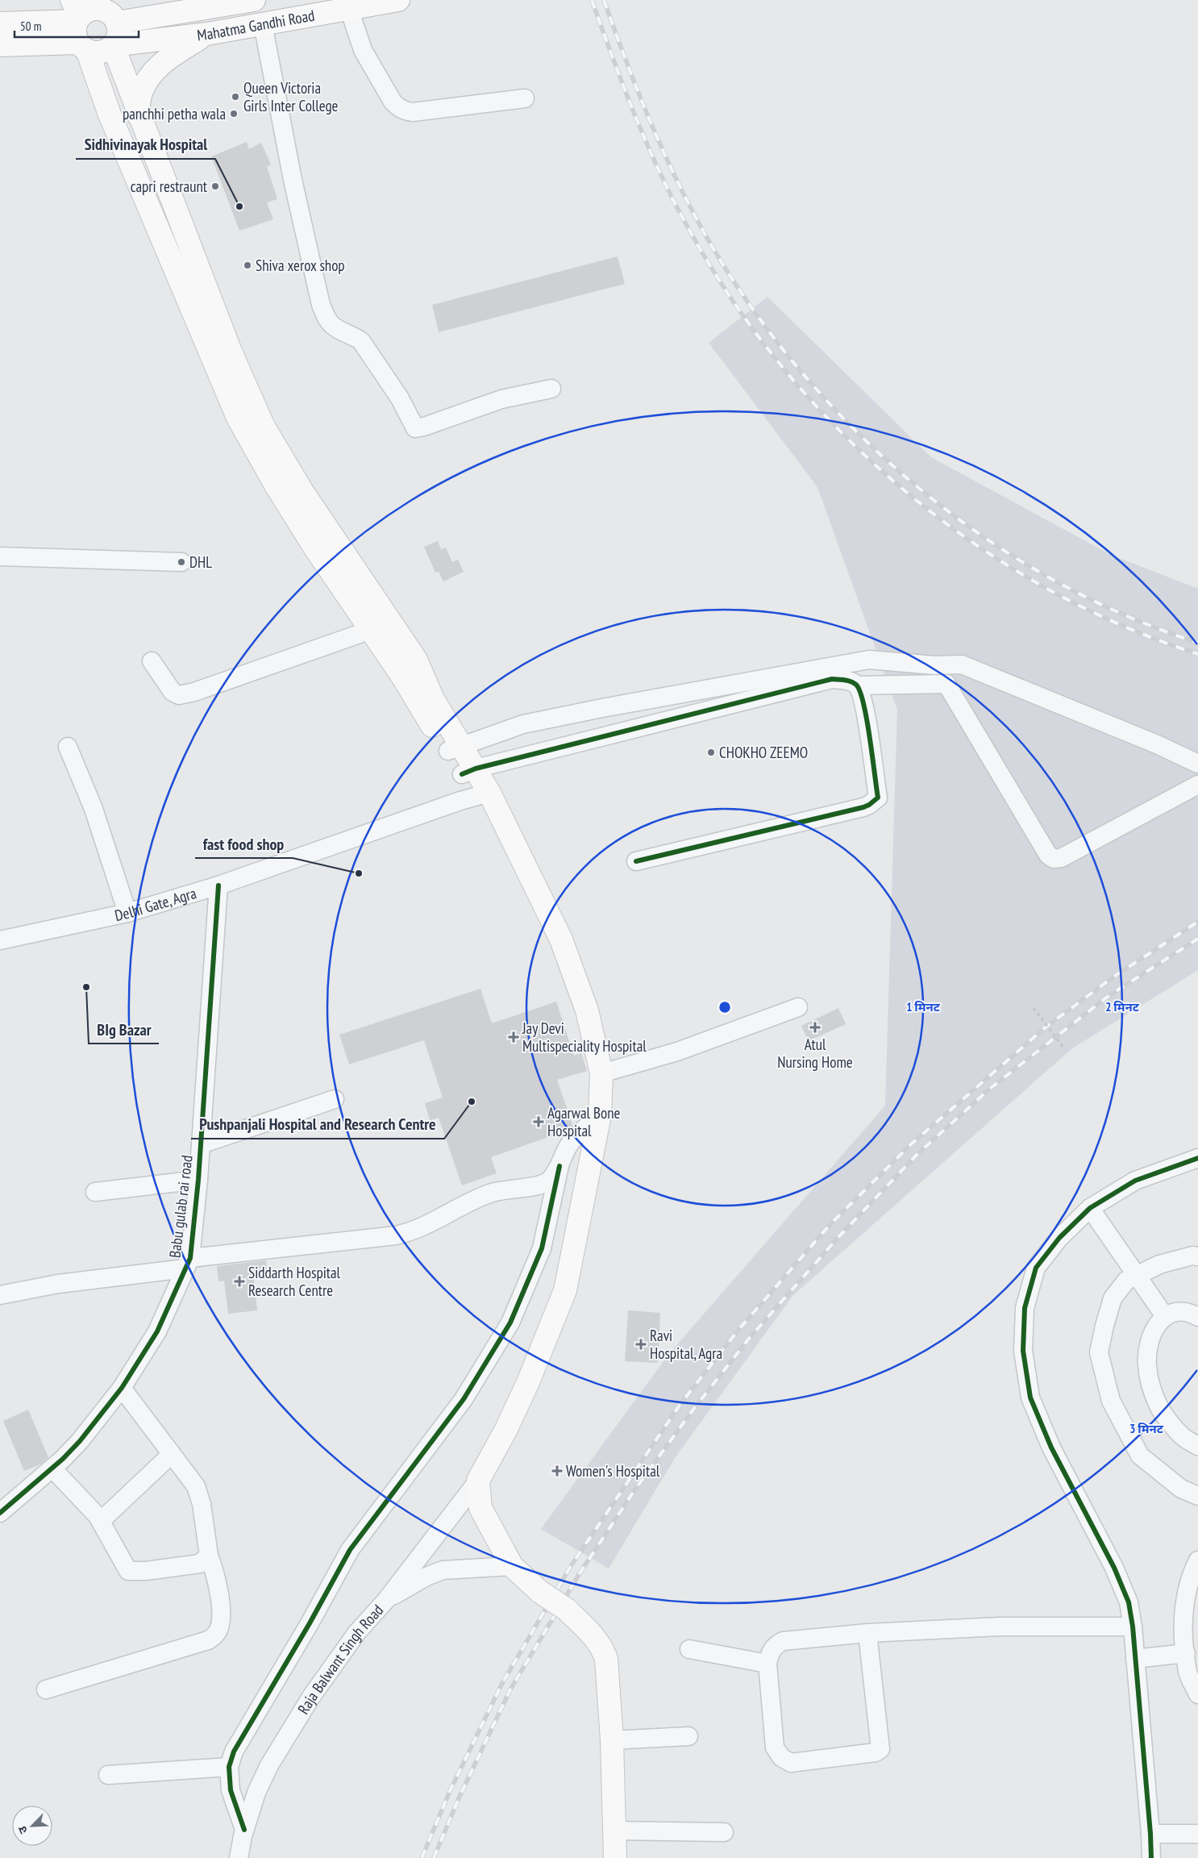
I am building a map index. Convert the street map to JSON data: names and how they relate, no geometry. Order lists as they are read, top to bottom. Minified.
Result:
{"streets":{"main road":["Mahatma Gandhi Road"],"street":["Delhi Gate, Agra","Babu gulab rai road","Raja Balwant Singh Road"]},"crossings":[["Delhi Gate, Agra","Babu gulab rai road"]],"places":{"other":["Queen Victoria Girls Inter College","panchhi petha wala","capri restraunt","Sidhivinayak Hospital","Shiva xerox shop","DHL","CHOKHO ZEEMO","fast food shop","BIg Bazar","Pushpanjali Hospital and Research Centre"],"health":["Atul Nursing Home","Jay Devi Multispeciality Hospital","Agarwal Bone Hospital","Siddarth Hospital Research Centre","Ravi Hospital, Agra","Women's Hospital"]},"scale_bar":"50 m","north":"bottom left","rings":["1 मिनट","2 मिनट","3 मिनट"]}
